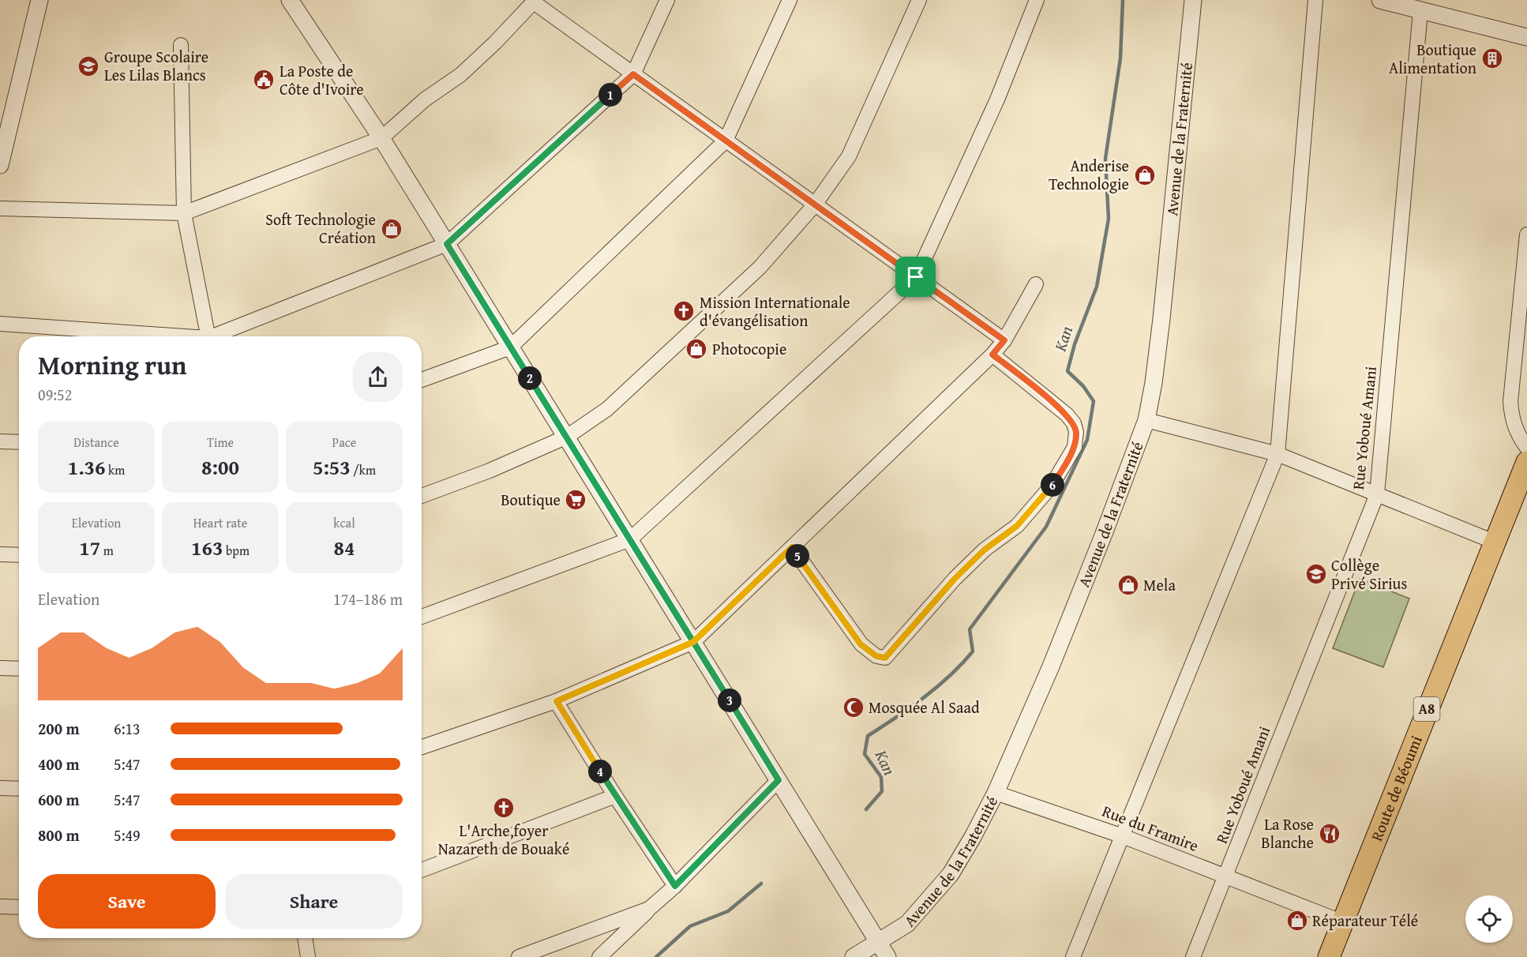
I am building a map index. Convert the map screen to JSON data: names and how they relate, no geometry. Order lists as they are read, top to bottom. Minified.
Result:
{"streets":{"main road":["A8","Route de Béoumi"],"street":["Avenue de la Fraternité","Rue Yoboué Amani","Rue du Framire"]},"crossings":[["Avenue de la Fraternité","Rue du Framire"],["Rue Yoboué Amani","Rue du Framire"],["Route de Béoumi","Rue du Framire"]],"water":["Kan"],"places":{"building":["Boutique Alimentation"],"school or university":["Groupe Scolaire Les Lilas Blancs","Collège Privé Sirius"],"public building":["La Poste de Côte d'Ivoire"],"shop":["Anderise Technologie","Soft Technologie Création","Photocopie","Mela","Réparateur Télé"],"church":["Mission Internationale d'évangélisation","L'Arche,foyer Nazareth de Bouaké"],"supermarket":["Boutique"],"mosque":["Mosquée Al Saad"],"restaurant":["La Rose Blanche"]},"page":{"pins":["1","2","6","5","3","4"],"heading":["Morning run","09:52"],"stats":[["Distance","1.36 km"],["Time","8:00"],["Pace","5:53 /km"],["Elevation","17 m"],["Heart rate","163 bpm"],["kcal","84"]],"chart":["Elevation","174–186 m"],"list":[{"name":"200 m","note":"6:13"},{"name":"400 m","note":"5:47"},{"name":"600 m","note":"5:47"},{"name":"800 m","note":"5:49"}],"buttons":["Save","Share"]}}
